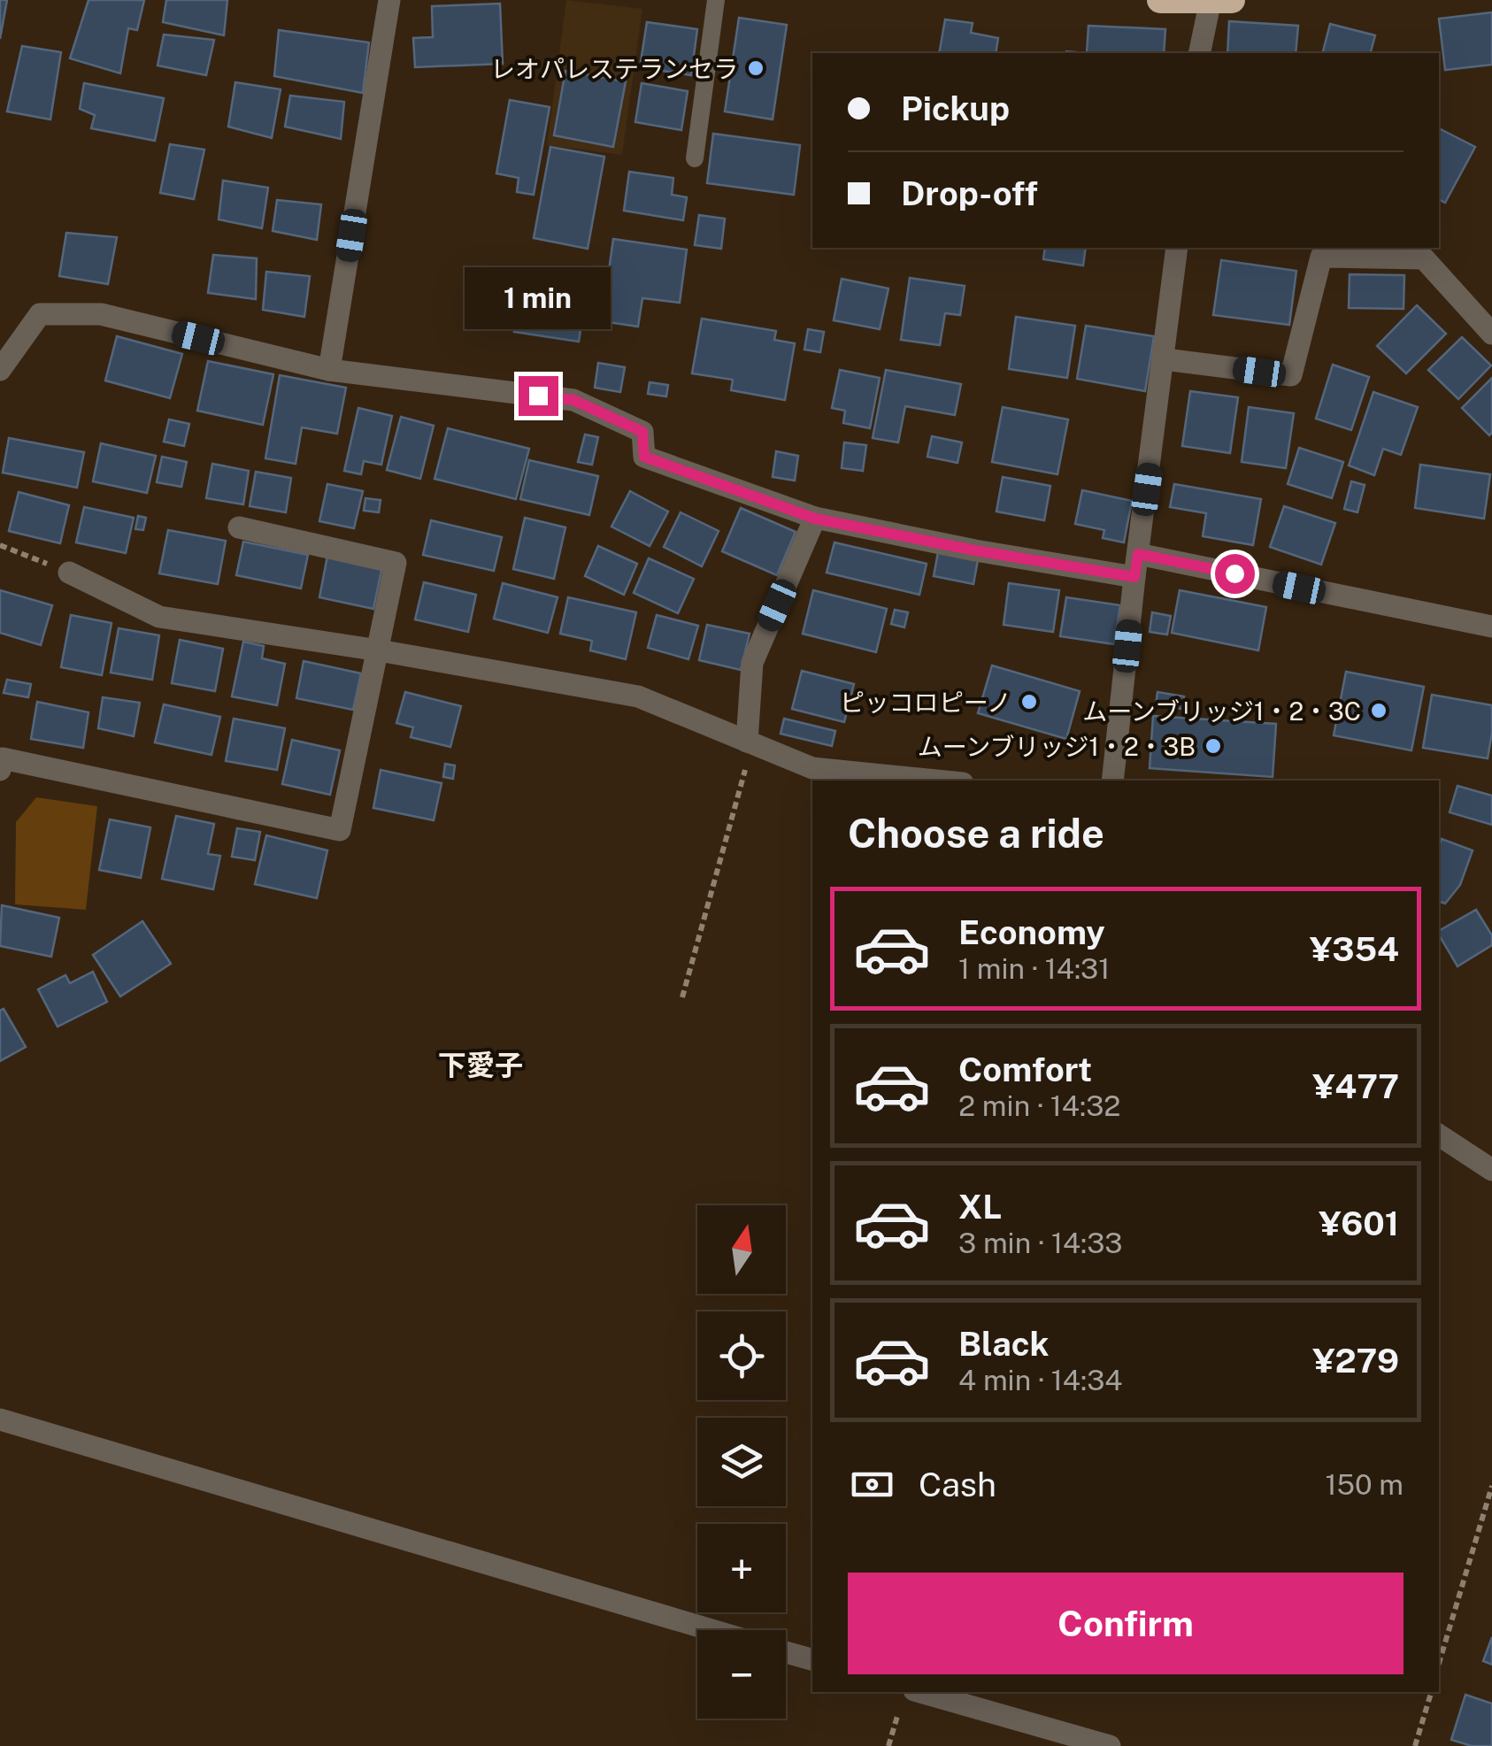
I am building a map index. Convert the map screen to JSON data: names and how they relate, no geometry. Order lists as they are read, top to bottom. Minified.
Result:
{"districts":["下愛子"],"places":["レオパレステランセラ","ピッコロピーノ","ムーンブリッジ1・2・3C","ムーンブリッジ1・2・3B"],"north":"top","page":{"banner":["Pickup","Drop-off"],"bubble":"1 min","heading":"Choose a ride","list":[{"name":"Economy","note":"1 min · 14:31","value":"¥354"},{"name":"Comfort","note":"2 min · 14:32","value":"¥477"},{"name":"XL","note":"3 min · 14:33","value":"¥601"},{"name":"Black","note":"4 min · 14:34","value":"¥279"}],"map_buttons":["+","−"],"pay":["Cash","150 m"],"buttons":"Confirm"}}
